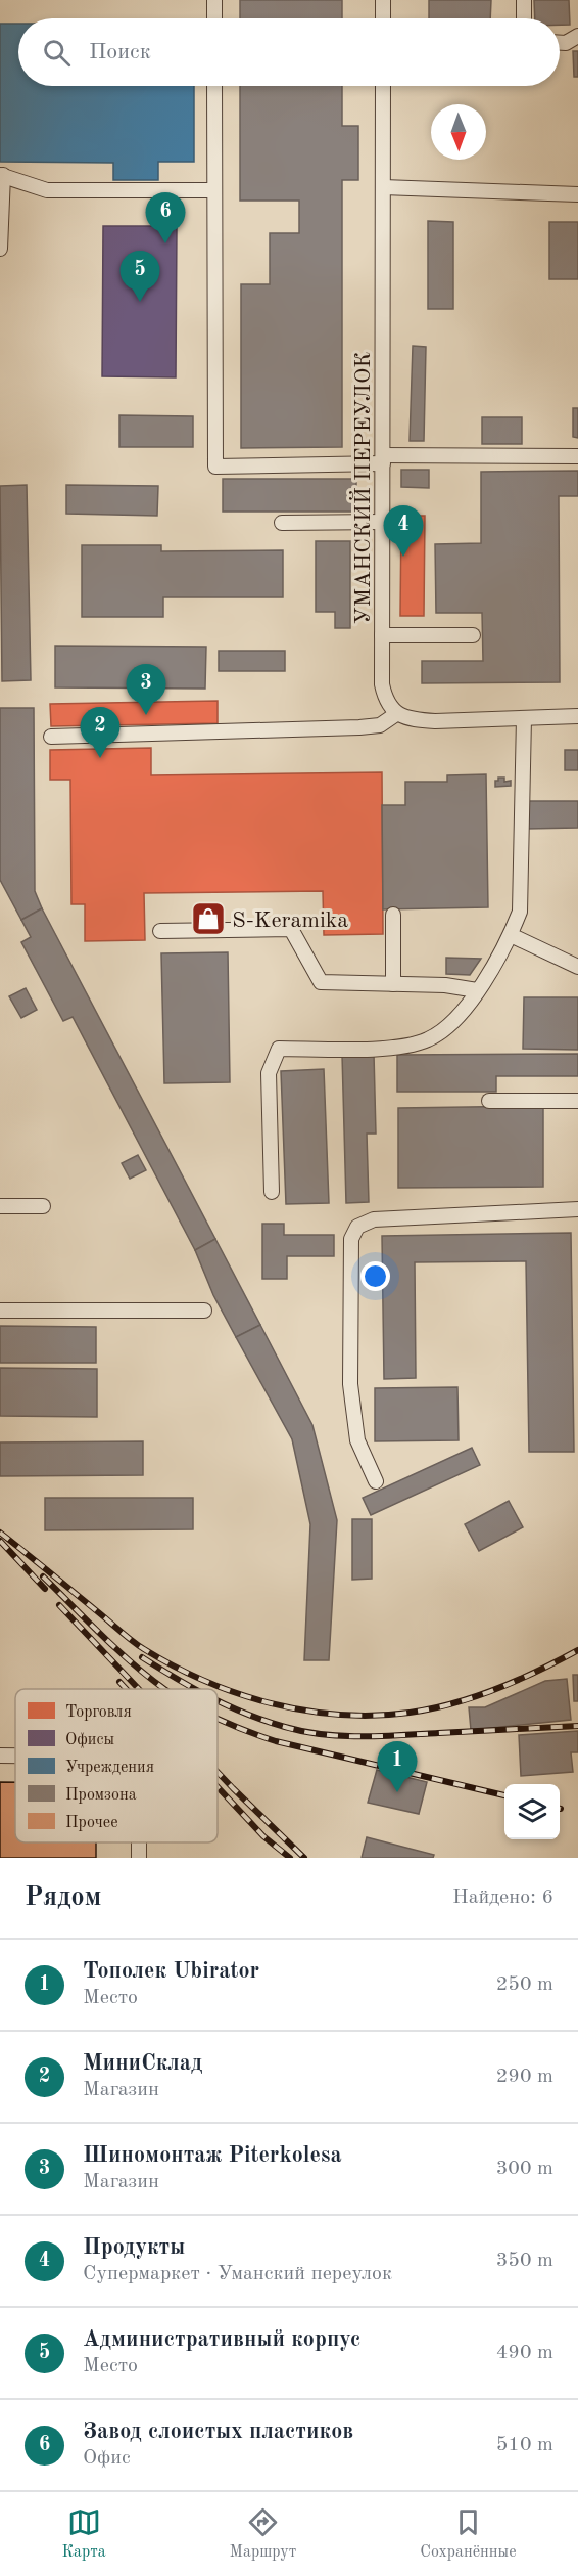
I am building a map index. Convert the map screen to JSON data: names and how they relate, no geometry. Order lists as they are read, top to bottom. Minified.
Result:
{"streets":{"street":["УМАНСКИЙ ПЕРЕУЛОК"]},"places":{"shop":["S-Keramika"]},"legend":["Торговля","Офисы","Учреждения","Промзона","Прочее"],"north":"bottom","page":{"search":"Поиск","pins":["6","5","4","3","2","1"],"heading":["Рядом","Найдено: 6"],"list":[{"mark":"1","name":"Тополек Ubirator","note":"Место","value":"250 m"},{"mark":"2","name":"МиниСклад","note":"Магазин","value":"290 m"},{"mark":"3","name":"Шиномонтаж Piterkolesa","note":"Магазин","value":"300 m"},{"mark":"4","name":"Продукты","note":"Супермаркет · Уманский переулок","value":"350 m"},{"mark":"5","name":"Административный корпус","note":"Место","value":"490 m"},{"mark":"6","name":"Завод слоистых пластиков","note":"Офис","value":"510 m"}],"nav":["Карта","Маршрут","Сохранённые"]}}
